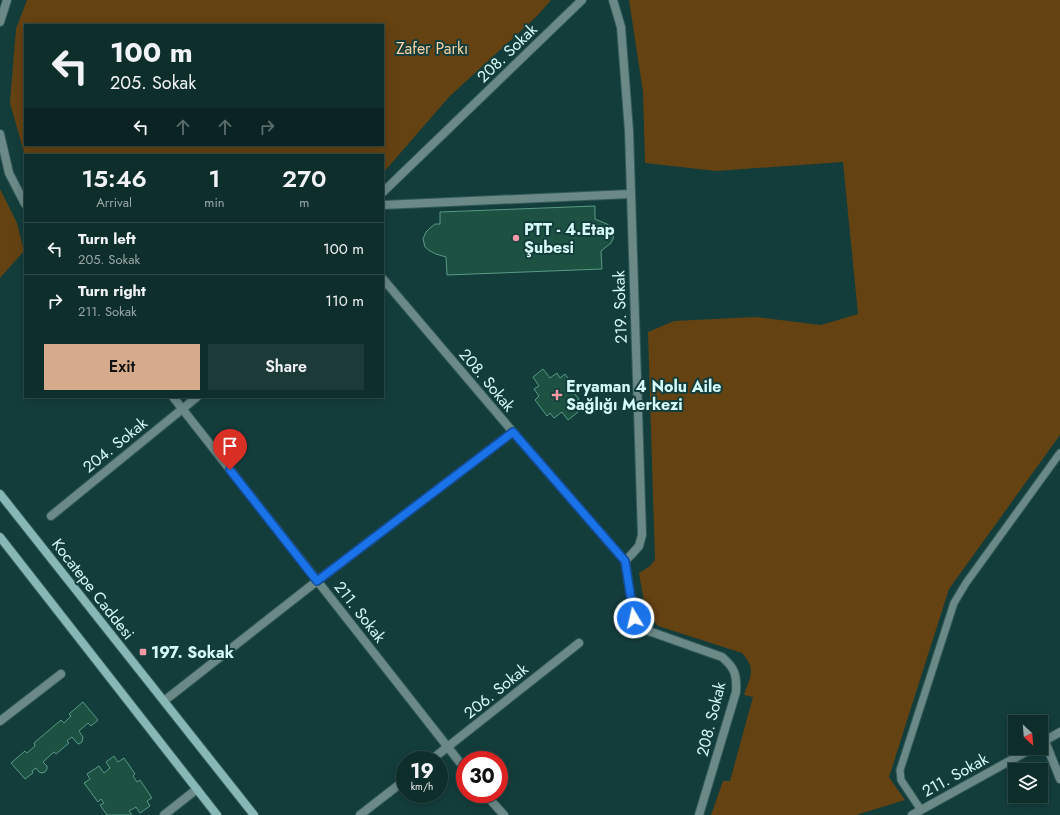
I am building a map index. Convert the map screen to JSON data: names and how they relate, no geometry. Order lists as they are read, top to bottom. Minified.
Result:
{"streets":{"main road":["Kocatepe Caddesi"],"street":["208. Sokak","219. Sokak","204. Sokak","211. Sokak","206. Sokak"]},"crossings":[["208. Sokak","219. Sokak"],["204. Sokak","211. Sokak"],["211. Sokak","206. Sokak"]],"parks":["Zafer Parkı"],"places":{"other":["PTT - 4.Etap Şubesi"],"health":["Eryaman 4 Nolu Aile Sağlığı Merkezi"],"transit":["197. Sokak"]},"north":"bottom right","page":{"turn":["100 m","205. Sokak"],"eta":["15:46","Arrival","1","min","270","m"],"list":[{"name":"Turn left","note":"205. Sokak","value":"100 m"},{"name":"Turn right","note":"211. Sokak","value":"110 m"}],"buttons":["Exit","Share"],"speed":"19 km/h","limit":"30"}}
